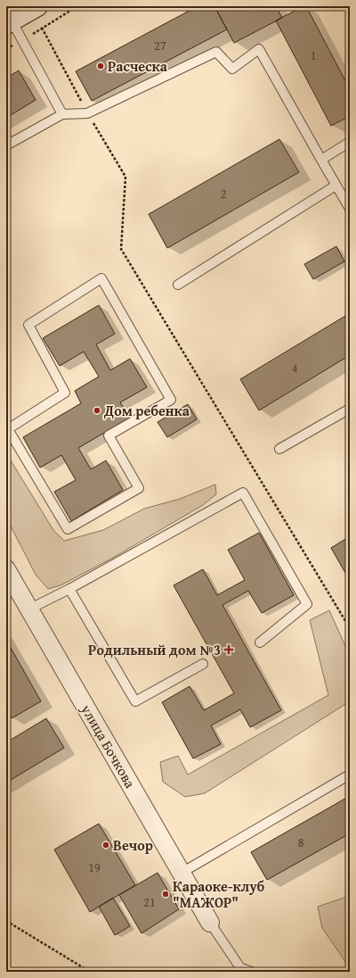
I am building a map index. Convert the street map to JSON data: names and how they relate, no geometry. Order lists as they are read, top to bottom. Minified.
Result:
{"streets":{"street":["улица Бочкова"]},"places":{"other":["Расческа","Дом ребенка","Вечор","Караоке-клуб \"МАЖОР\""],"health":["Родильный дом №3"]},"house_numbers":["27","1","2","4","8","19","21"]}
